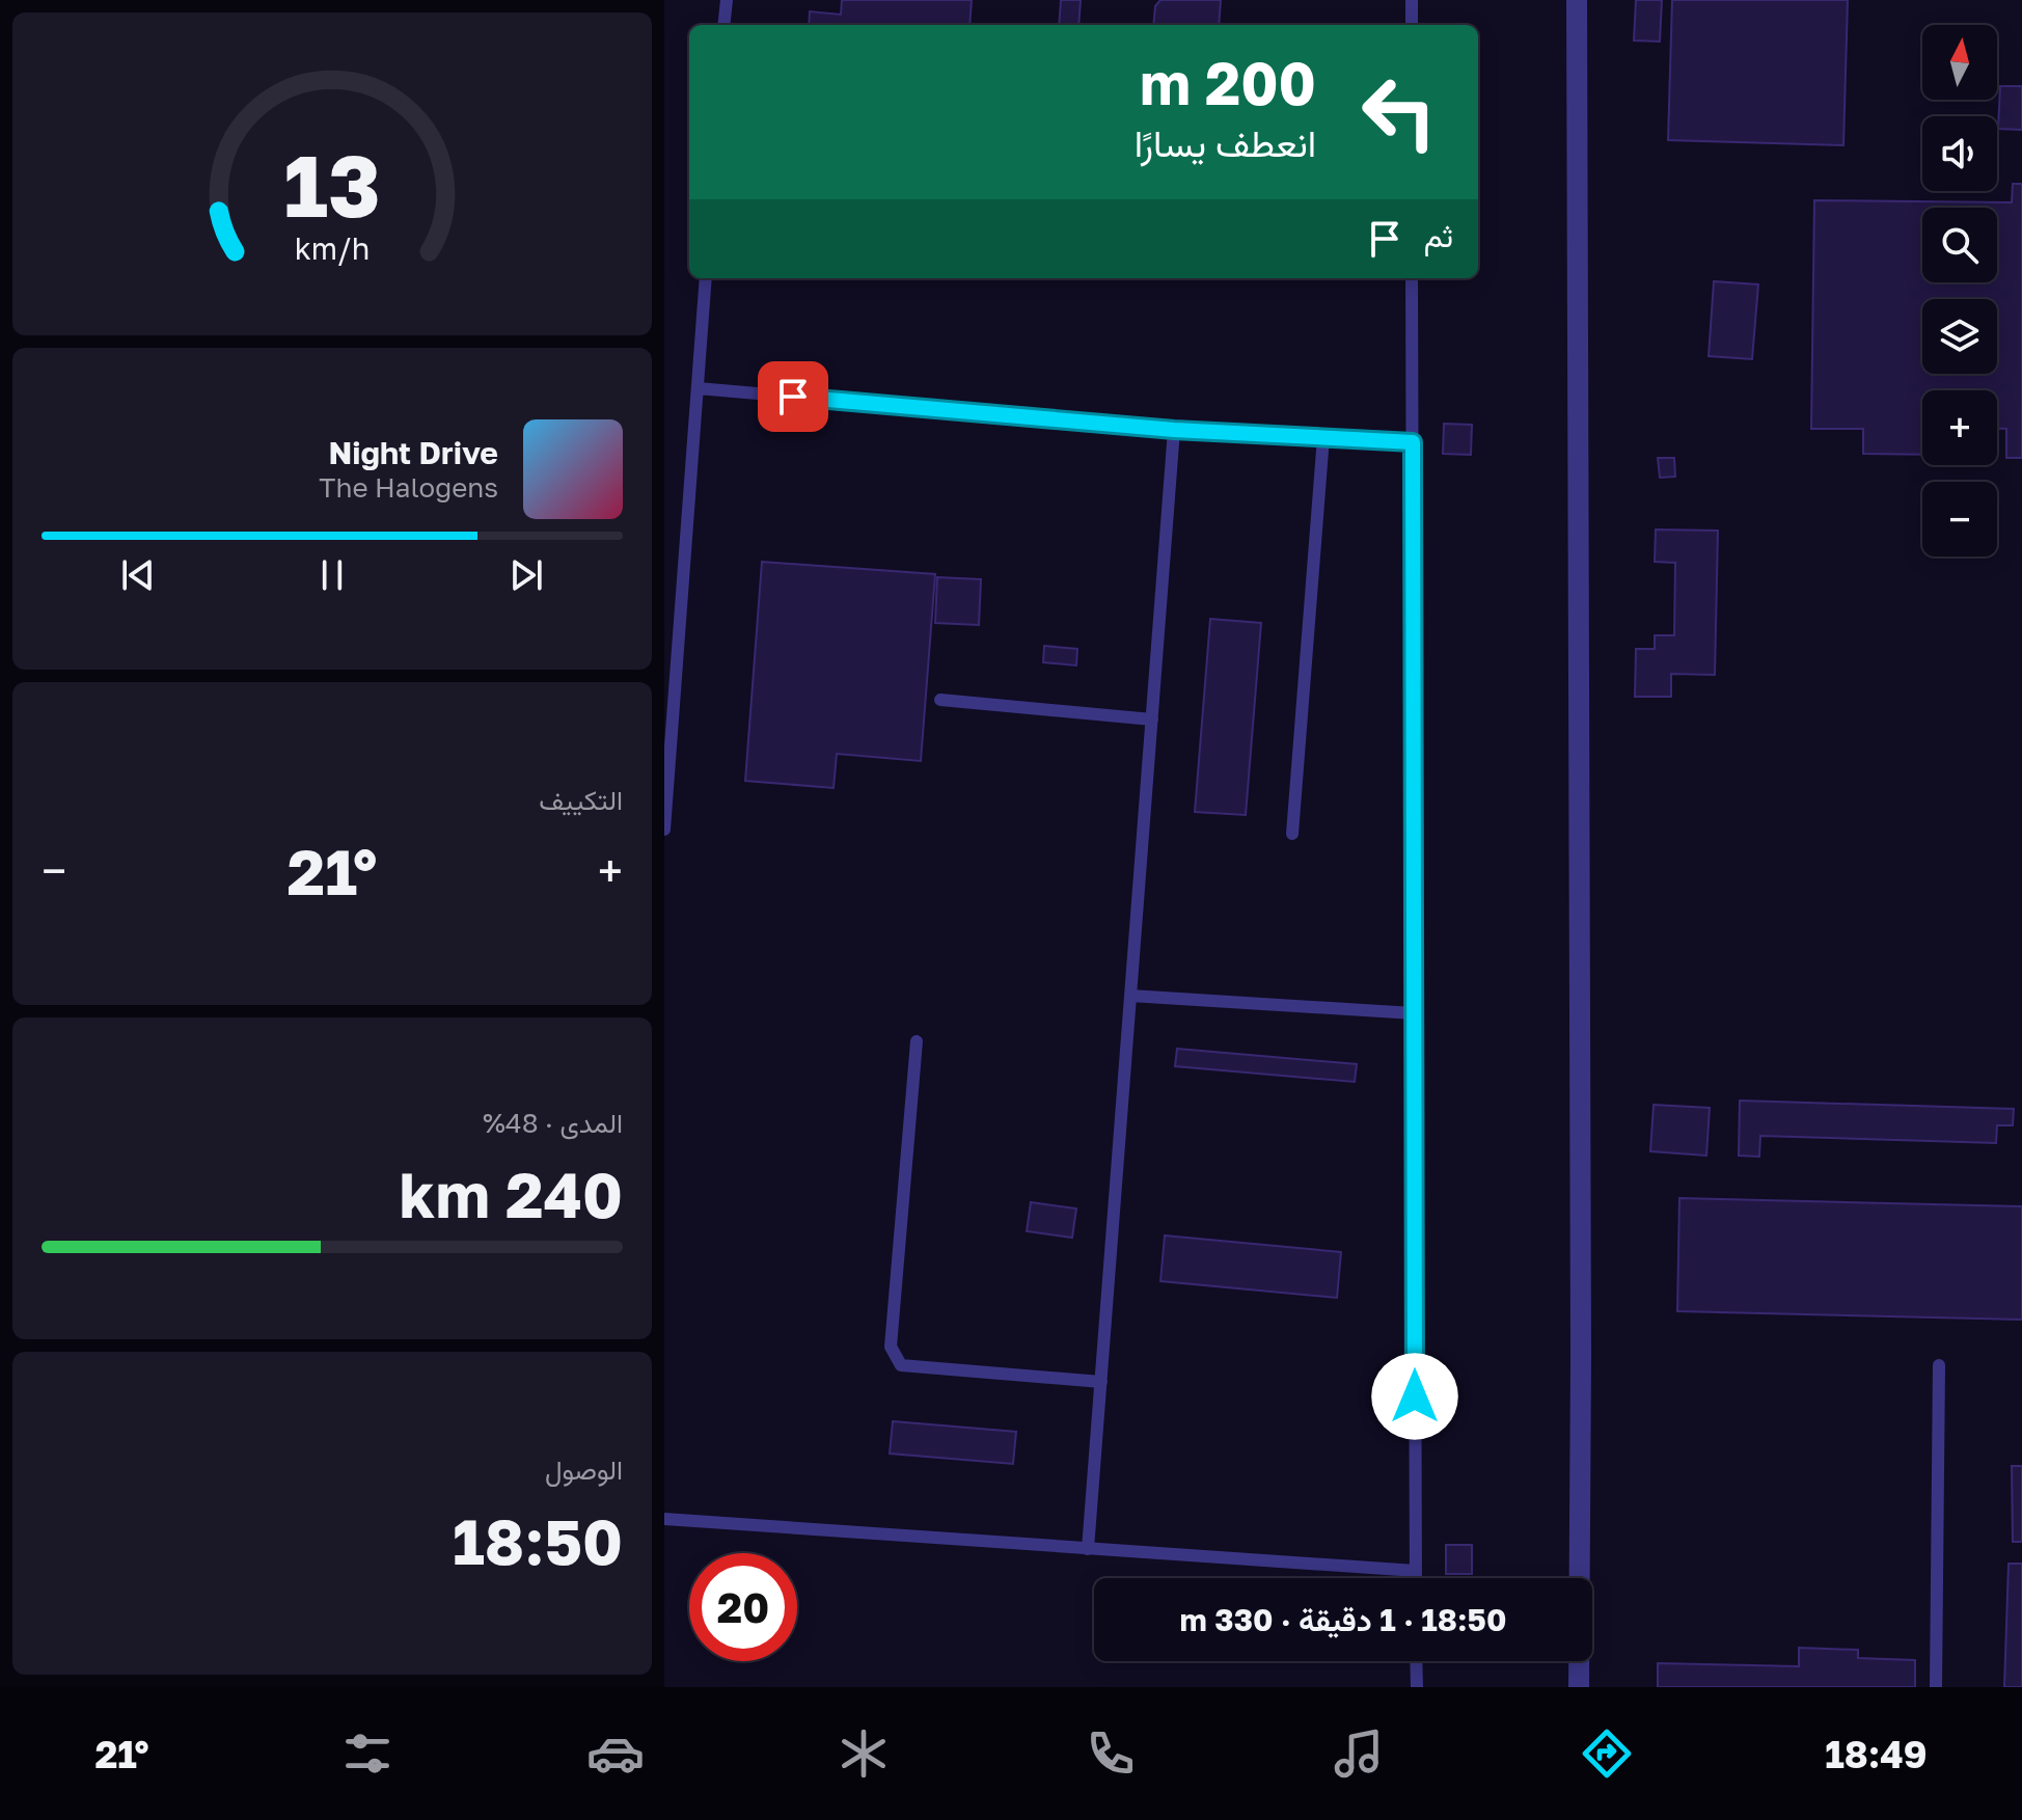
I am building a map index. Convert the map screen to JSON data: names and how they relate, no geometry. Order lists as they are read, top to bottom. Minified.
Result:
{"north":"top","page":{"map_buttons":["+","−"],"turn":["200 m","انعطف يسارًا"],"then":"ثم","song":["Night Drive","The Halogens"],"tile":["التكييف",["المدى · 48%","240 km"],["الوصول","18:50"]],"heat":["−","21°","+"],"limit":"20","trip":"18:50 · 1 دقيقة · 330 m","tabs":["18:49","21°"],"gauge":["13","km/h"]}}
